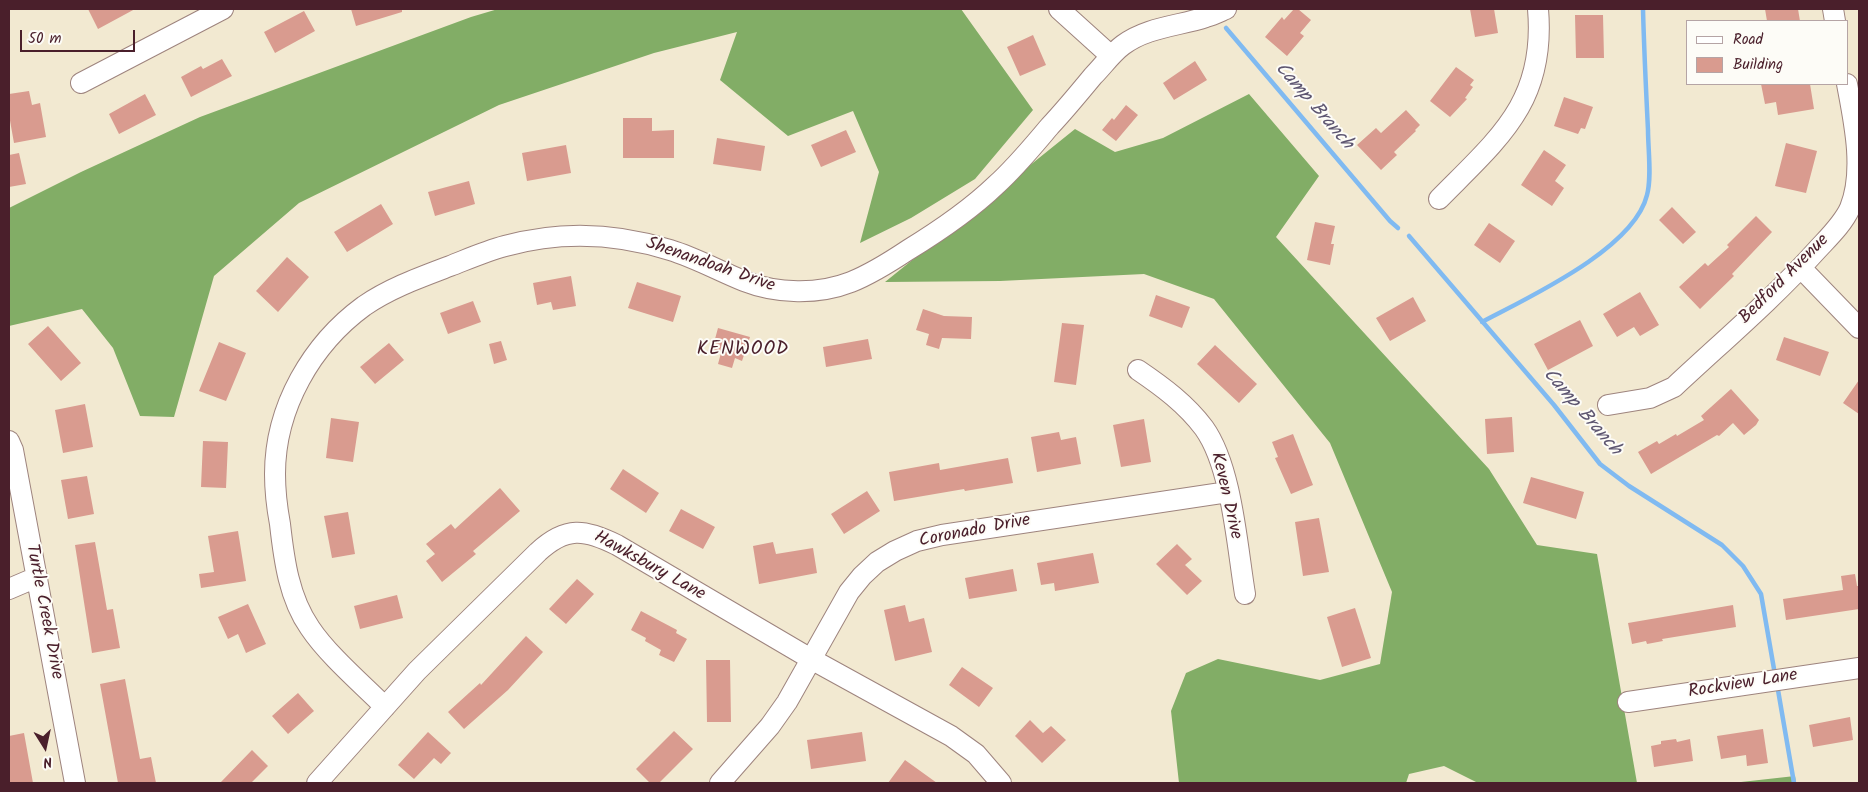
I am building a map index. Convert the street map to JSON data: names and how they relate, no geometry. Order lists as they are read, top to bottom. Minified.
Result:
{"streets":{"street":["Shenandoah Drive","Bedford Avenue","Keven Drive","Coronado Drive","Hawksbury Lane","Turtle Creek Drive","Rockview Lane"]},"crossings":[["Shenandoah Drive","Hawksbury Lane"],["Keven Drive","Coronado Drive"],["Coronado Drive","Hawksbury Lane"]],"districts":["KENWOOD"],"water":["Camp Branch"],"legend":["Road","Building"],"scale_bar":"50 m","north":"bottom"}
